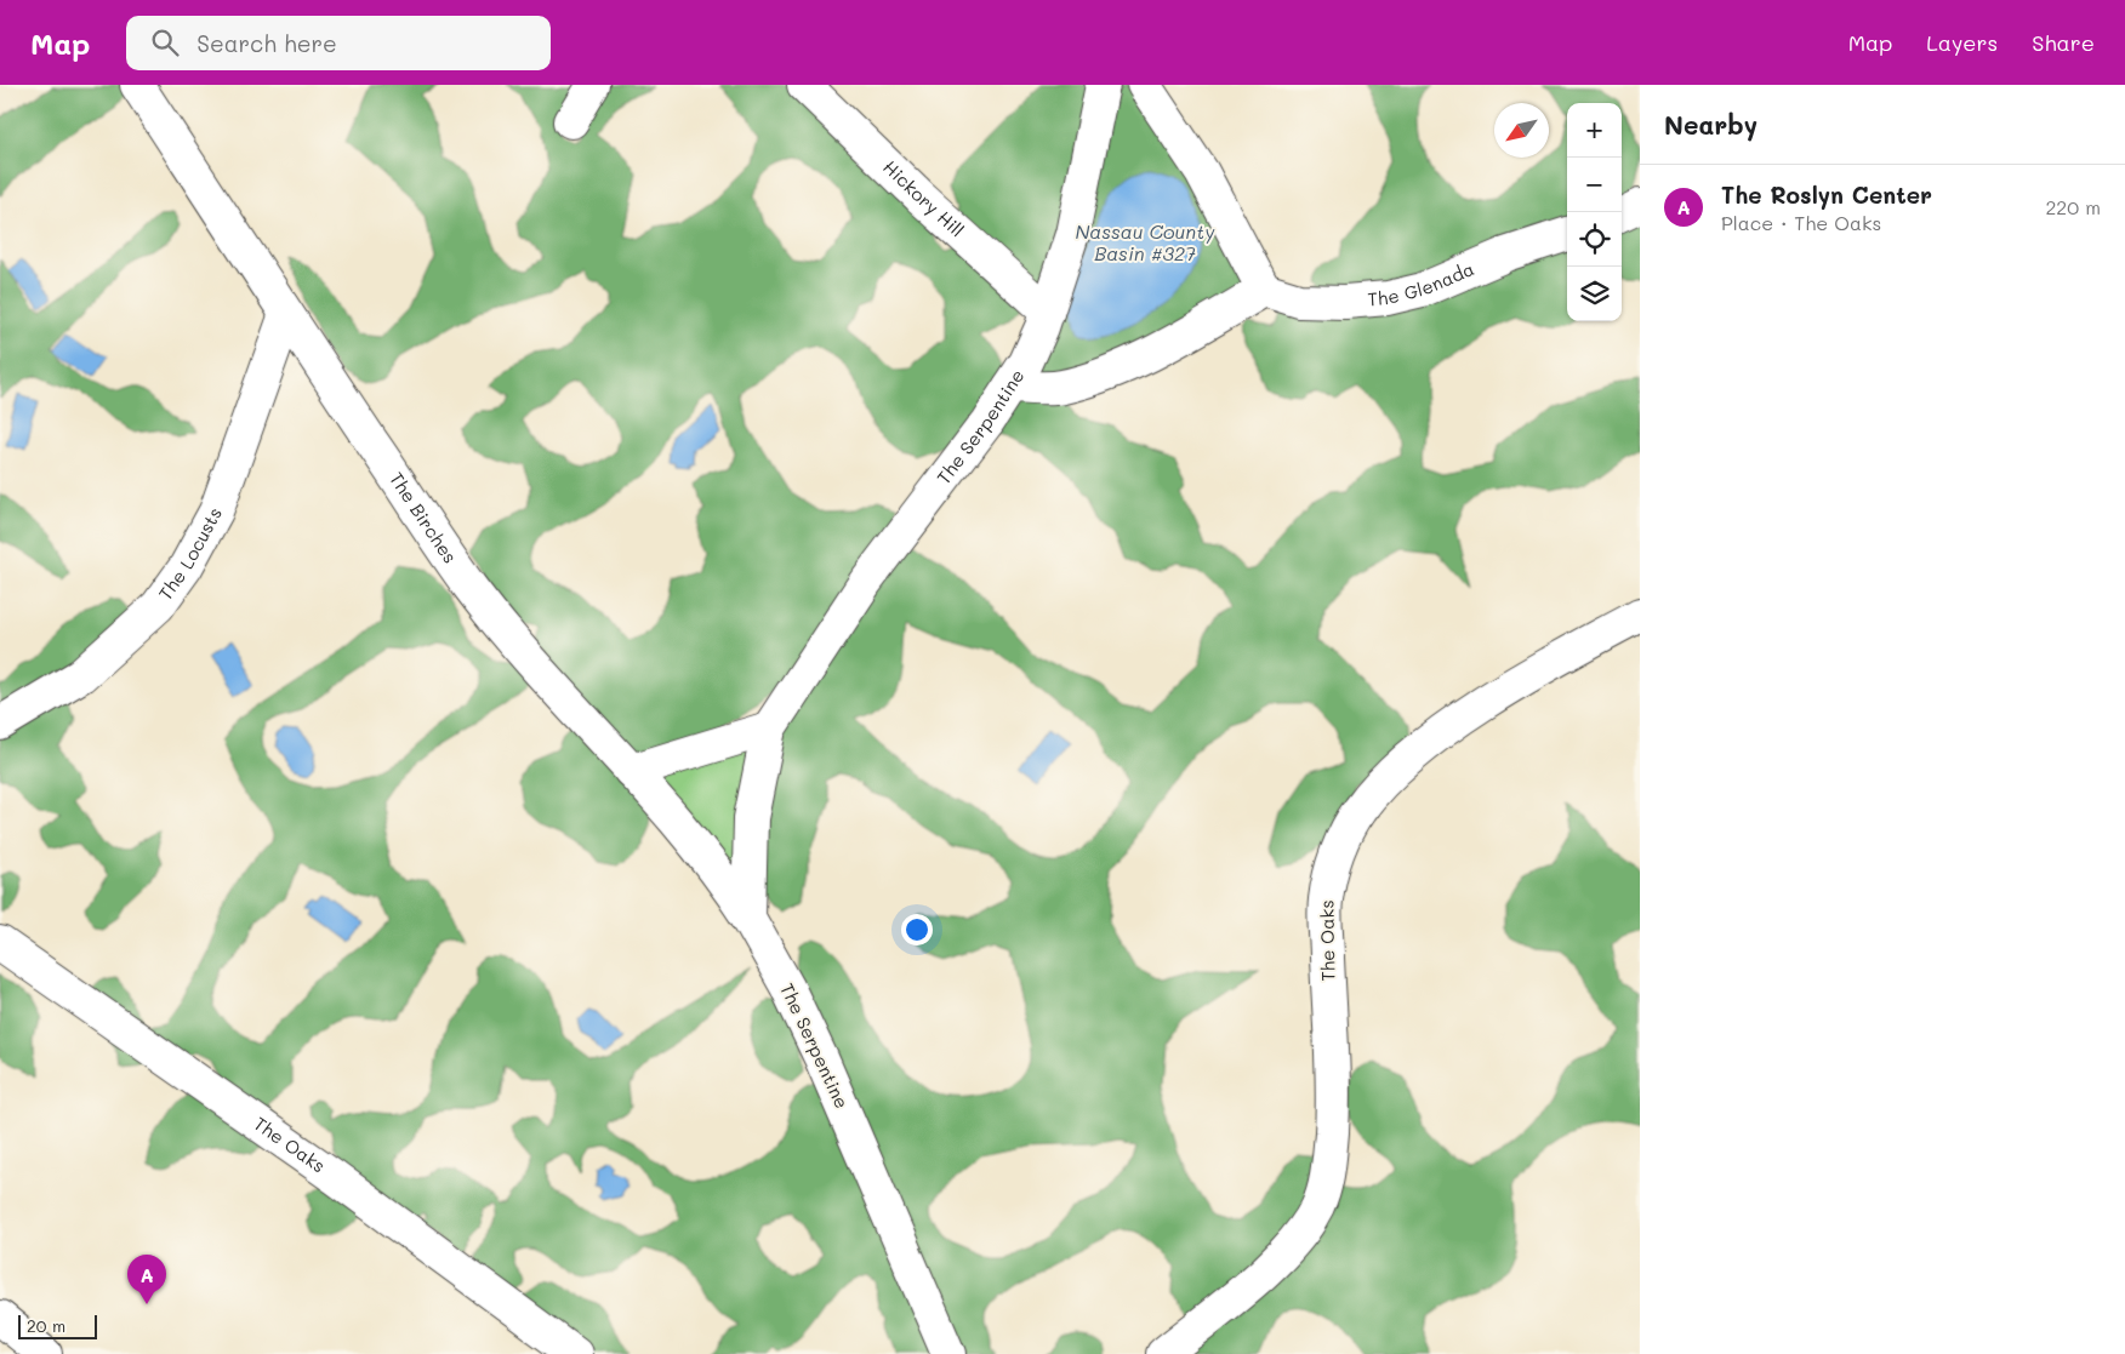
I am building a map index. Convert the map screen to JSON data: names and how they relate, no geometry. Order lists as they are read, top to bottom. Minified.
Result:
{"streets":{"street":["Hickory Hill","The Glenada","The Serpentine","The Birches","The Locusts","The Oaks"]},"crossings":[["Hickory Hill","The Serpentine"],["The Serpentine","The Birches"],["The Birches","The Locusts"]],"water":["Nassau County Basin #327"],"scale_bar":"20 m","north":"bottom left","page":{"header":"Map","search":"Search here","nav":["Map","Layers","Share"],"heading":"Nearby","map_buttons":["+","−"],"list":[{"mark":"A","name":"The Roslyn Center","note":"Place · The Oaks","value":"220 m"}],"pins":"A","scale":"20 m"}}
